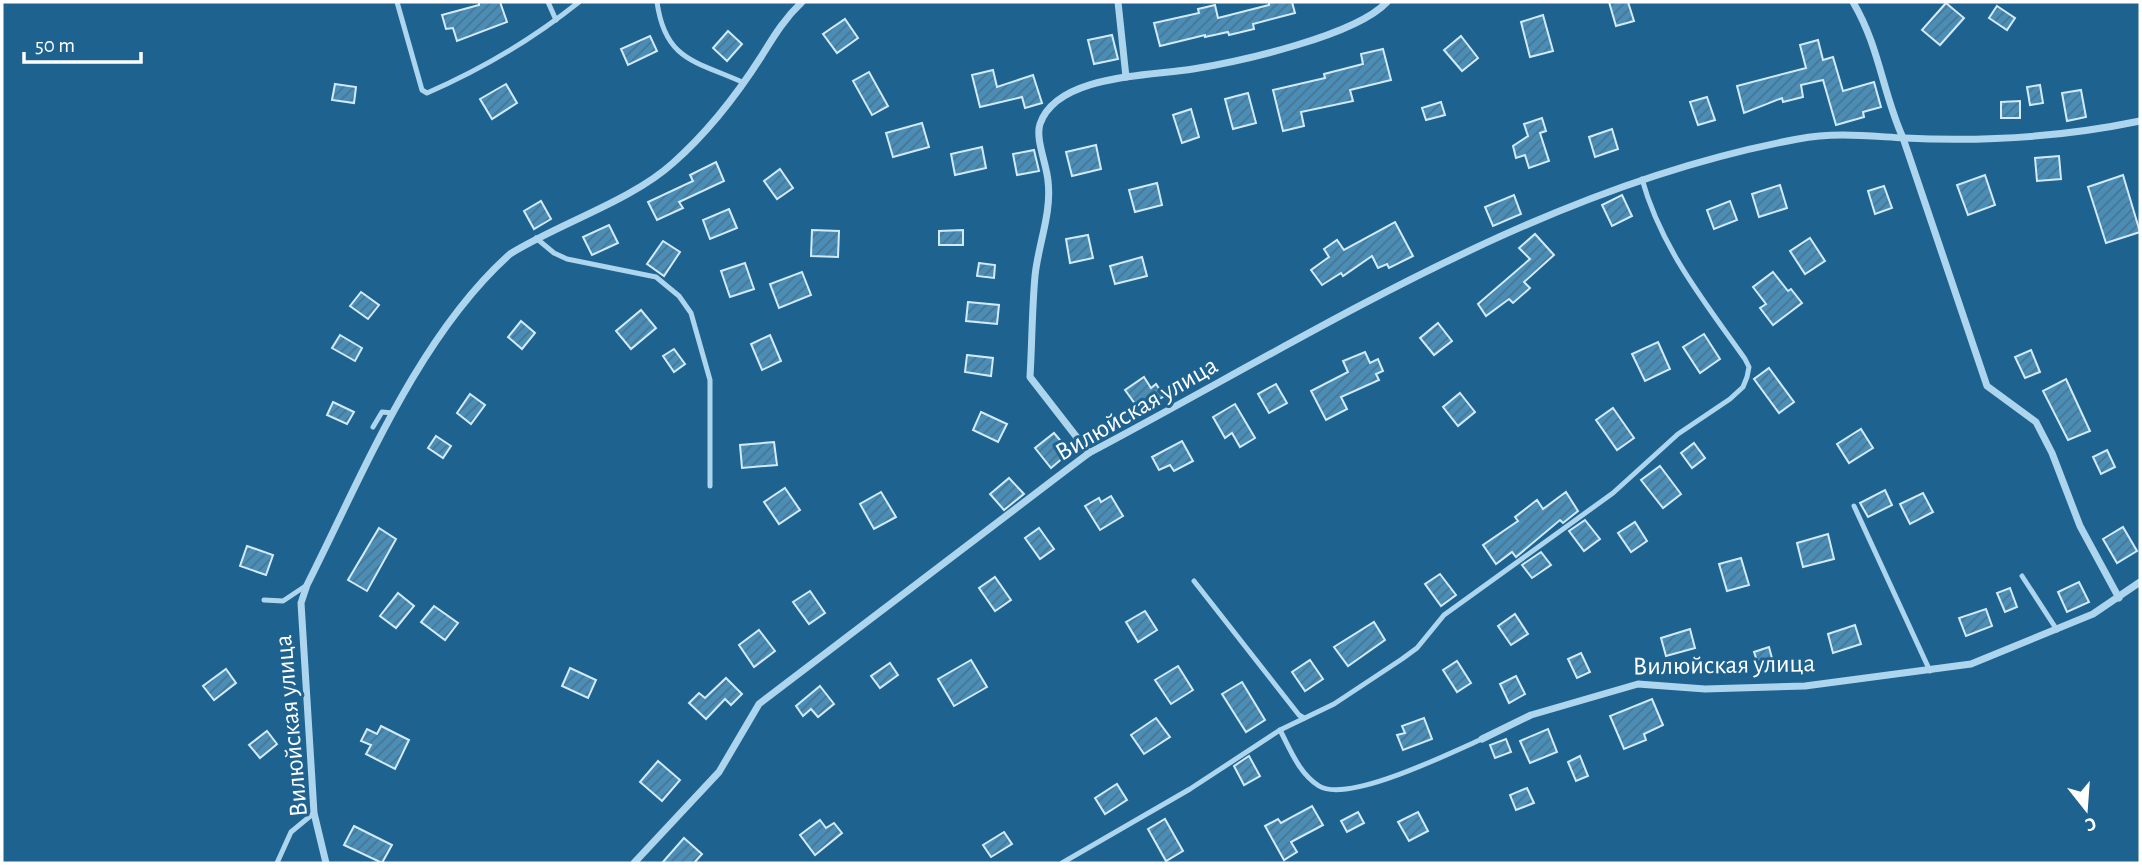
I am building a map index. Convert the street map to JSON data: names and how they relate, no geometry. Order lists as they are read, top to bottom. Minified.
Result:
{"streets":{"street":["Вилюйская улица"]},"scale_bar":"50 m","north":"bottom"}
